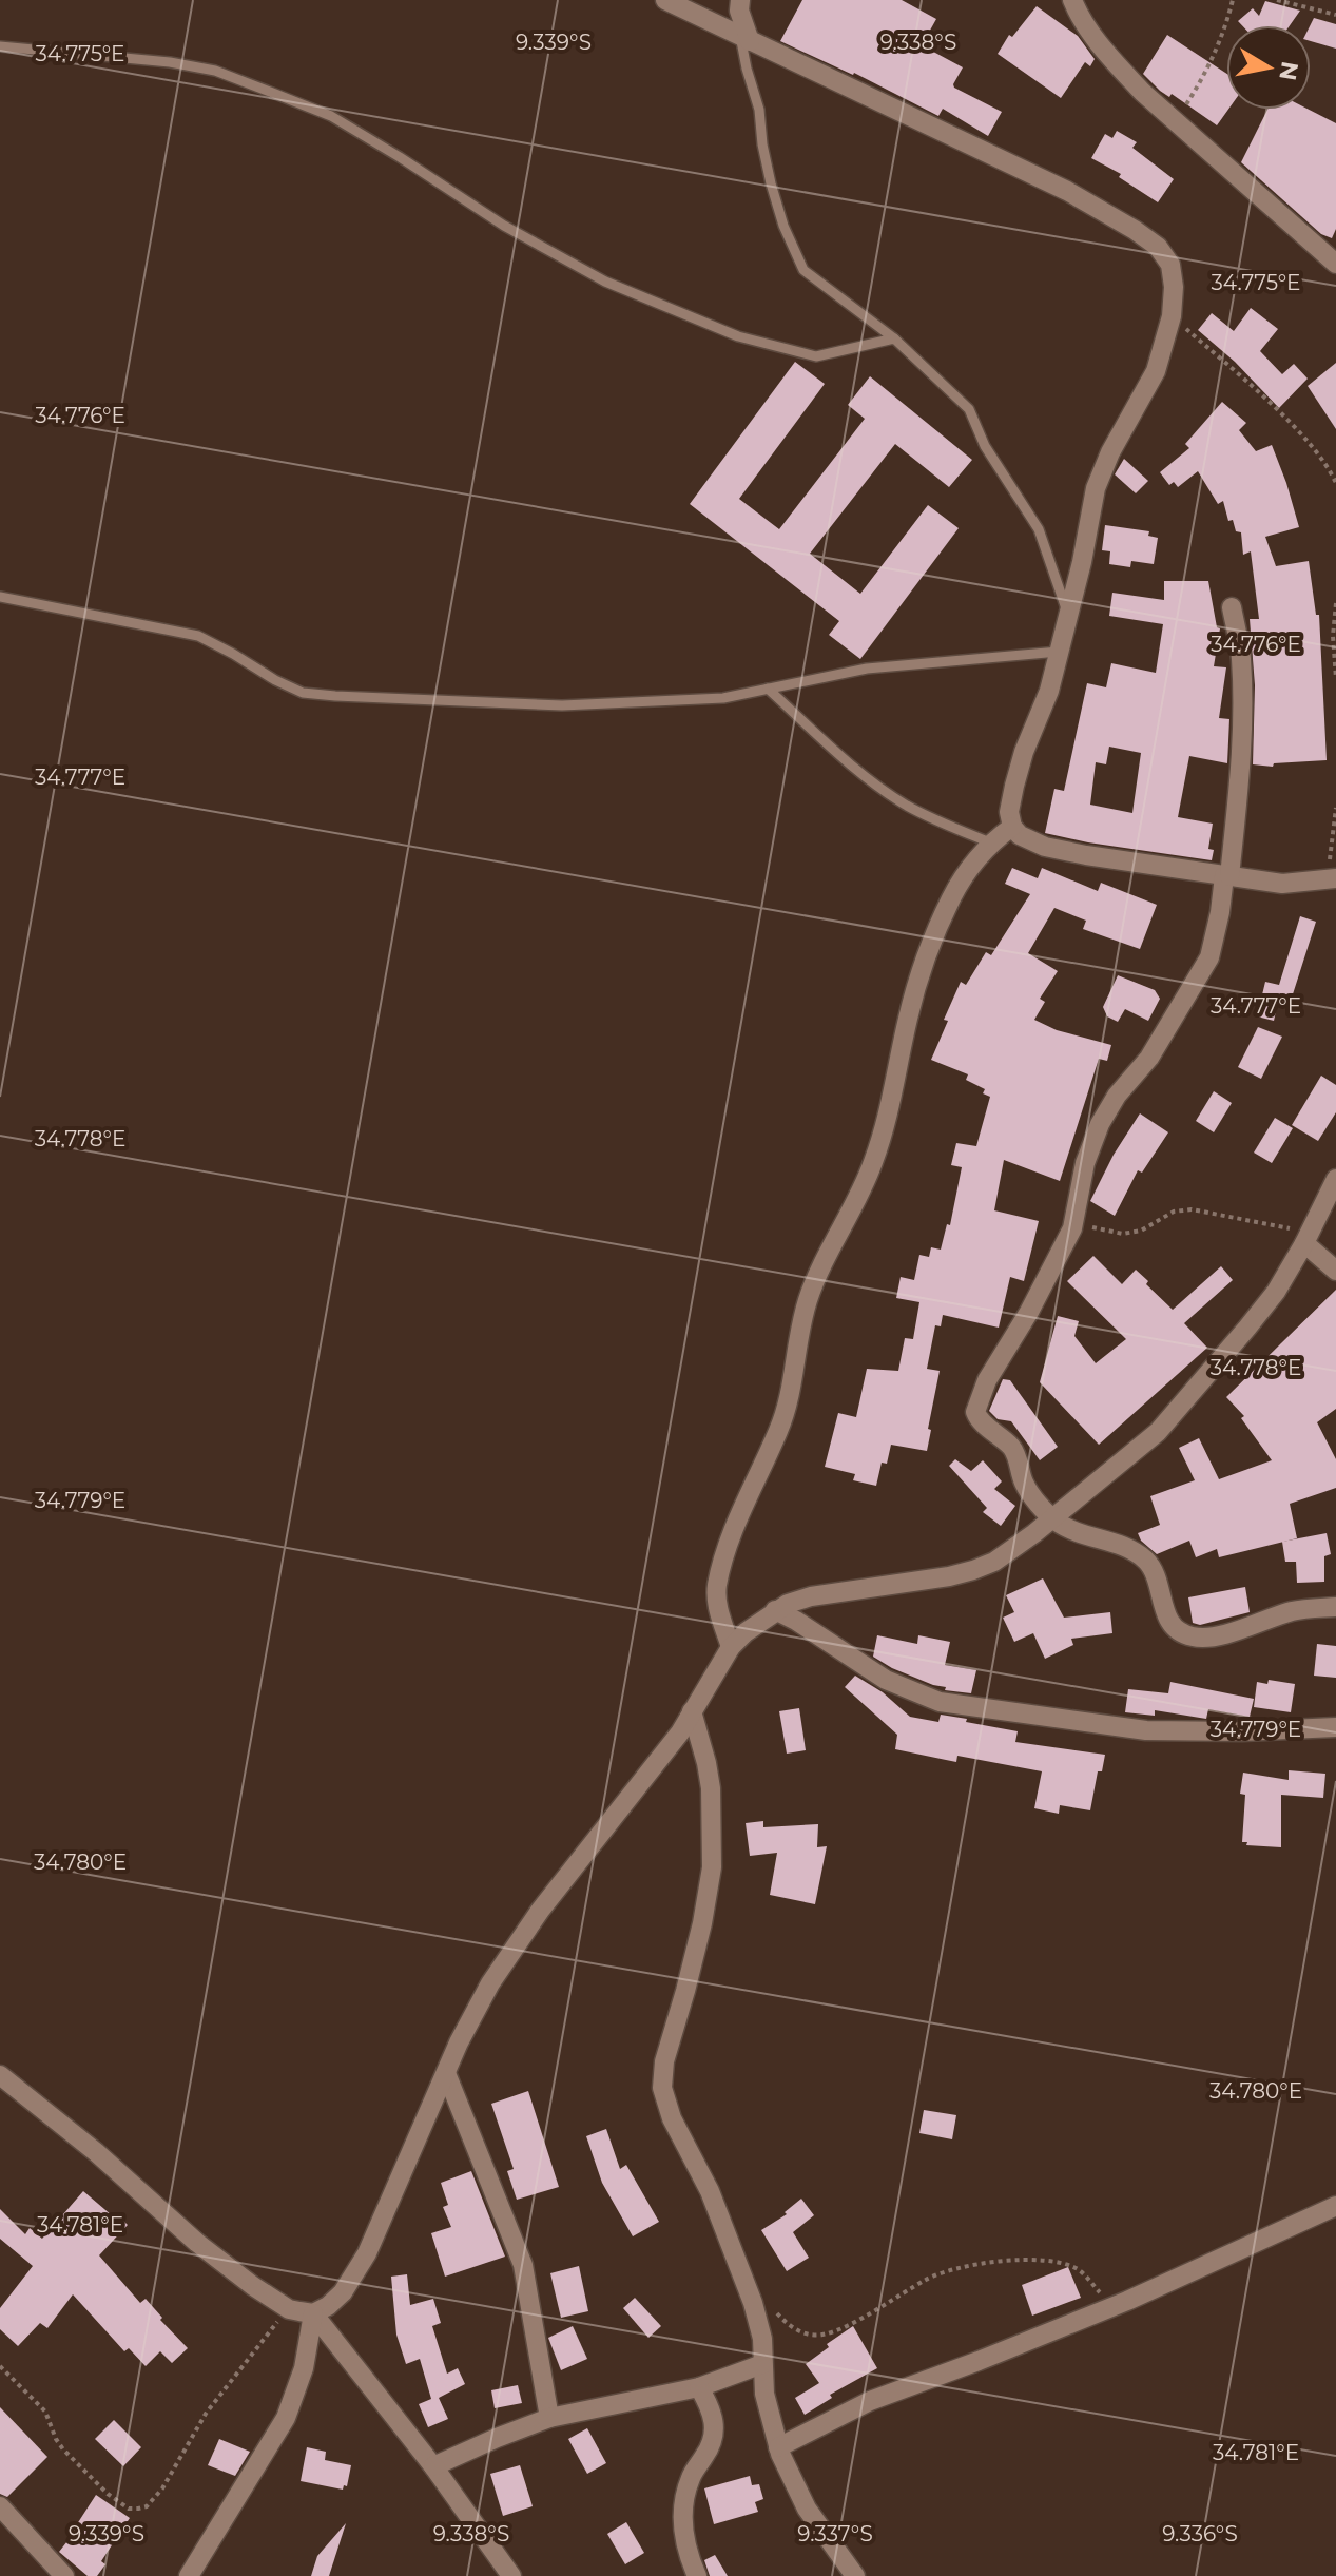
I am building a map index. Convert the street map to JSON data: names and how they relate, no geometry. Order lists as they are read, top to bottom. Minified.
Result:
{"north":"right","coordinates":["9.339°S","9.338°S","34.775°E","34.776°E","34.777°E","34.778°E","34.779°E","34.780°E","34.781°E","9.337°S","9.336°S"]}
